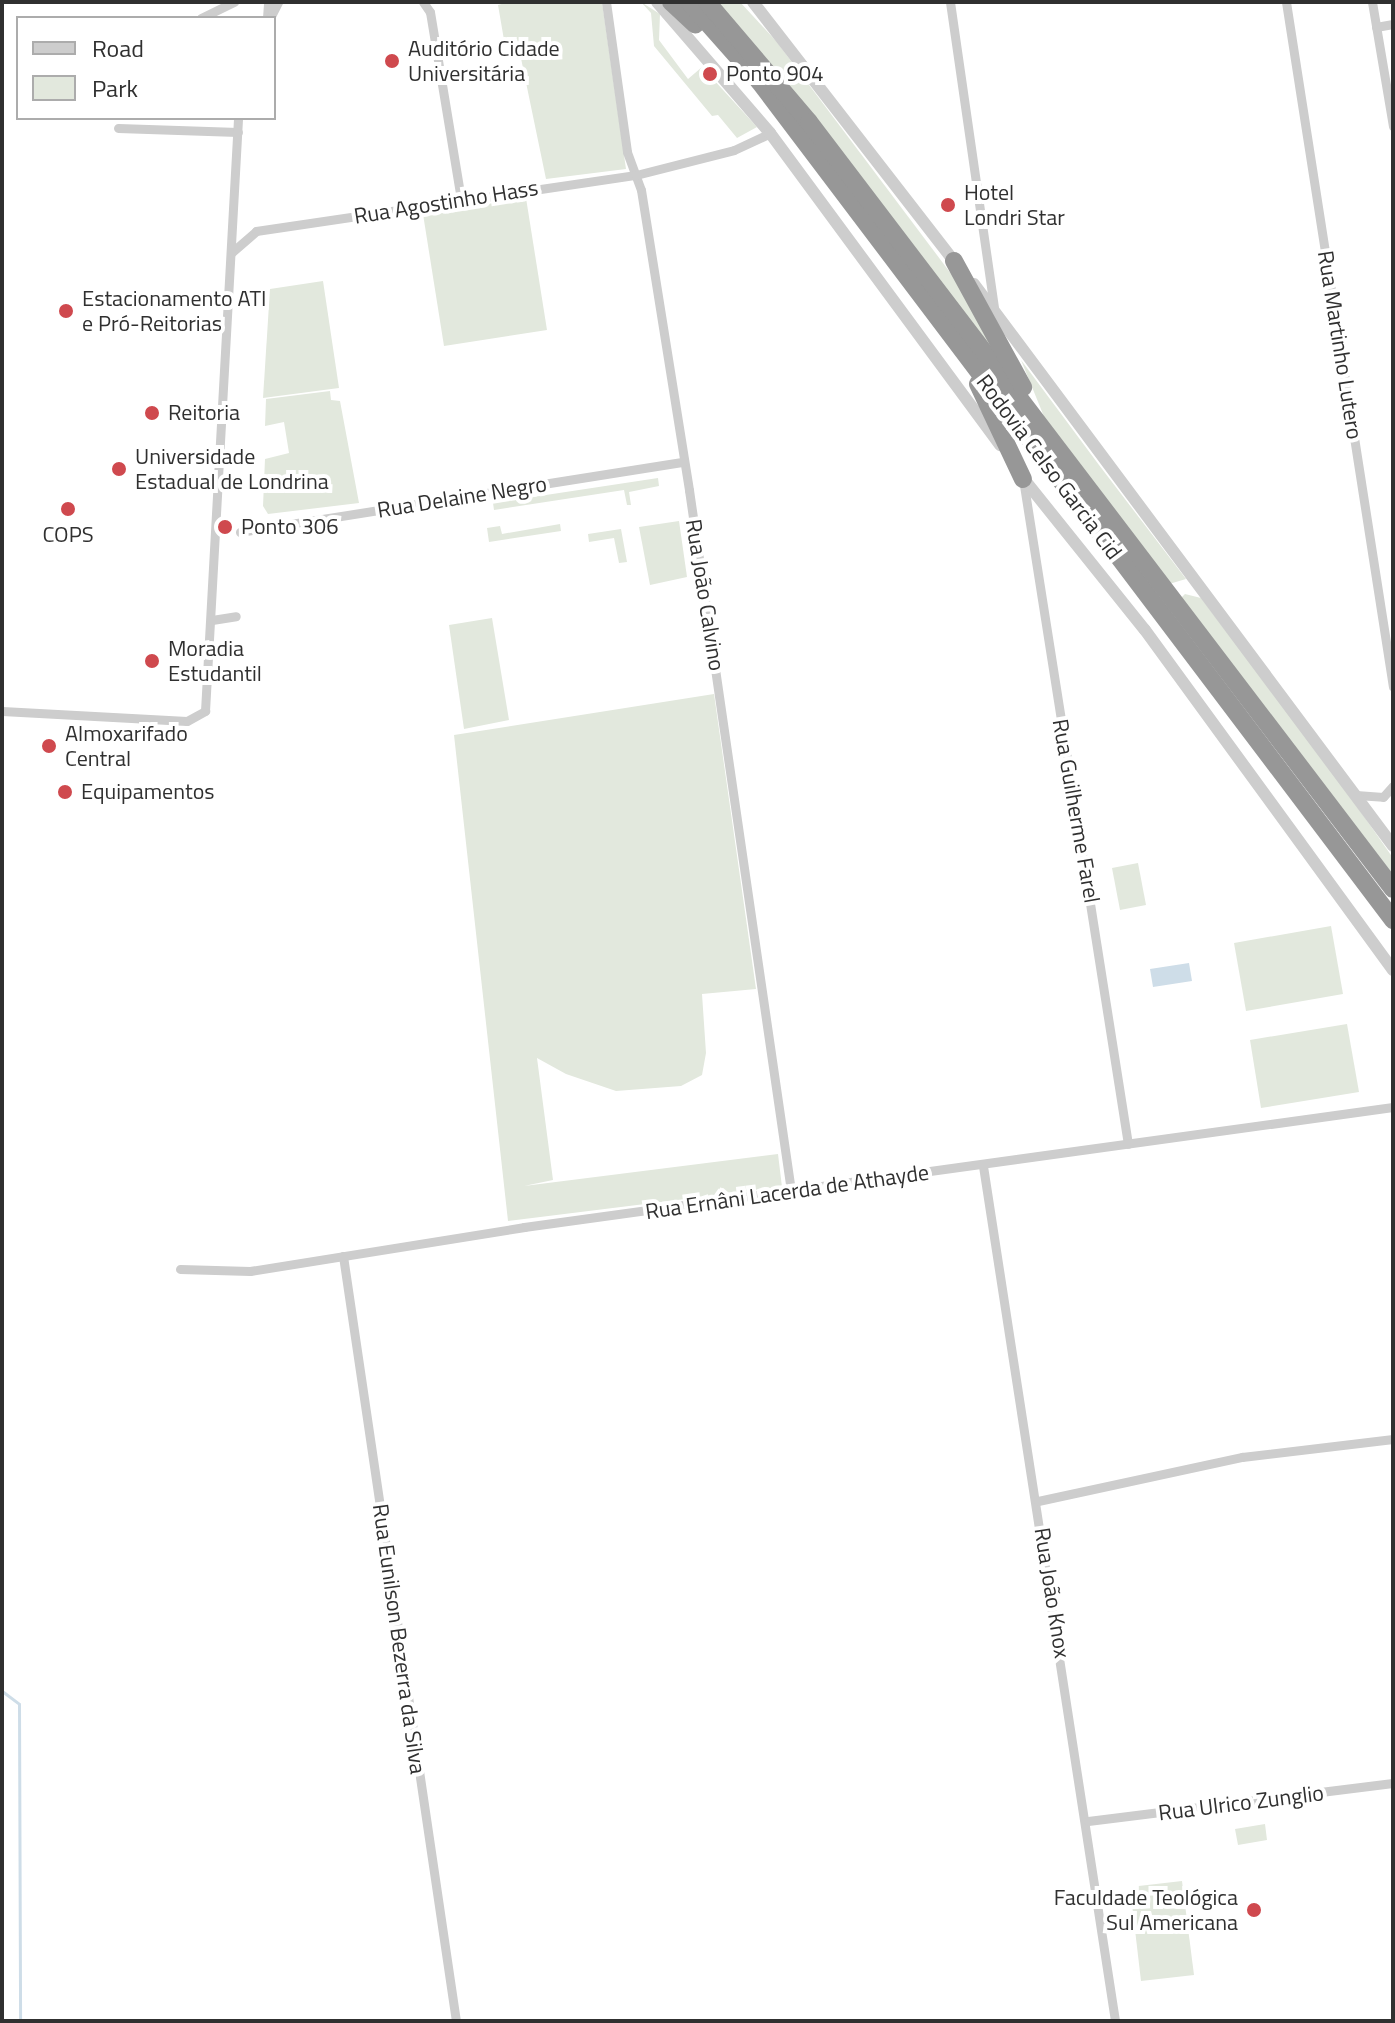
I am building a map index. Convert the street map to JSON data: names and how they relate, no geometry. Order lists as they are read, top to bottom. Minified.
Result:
{"streets":{"highway":["Rodovia Celso Garcia Cid"],"street":["Rua Agostinho Hass","Rua Martinho Lutero","Rua Delaine Negro","Rua João Calvino","Rua Guilherme Farel","Rua Ernâni Lacerda de Athayde","Rua João Knox","Rua Eunilson Bezerra da Silva","Rua Ulrico Zunglio"]},"crossings":[["Rua Agostinho Hass","Rodovia Celso Garcia Cid"],["Rua Agostinho Hass","Rua João Calvino"],["Rodovia Celso Garcia Cid","Rua Guilherme Farel"],["Rua Delaine Negro","Rua João Calvino"],["Rua João Calvino","Rua Ernâni Lacerda de Athayde"],["Rua Guilherme Farel","Rua Ernâni Lacerda de Athayde"],["Rua Ernâni Lacerda de Athayde","Rua João Knox"],["Rua Ernâni Lacerda de Athayde","Rua Eunilson Bezerra da Silva"],["Rua João Knox","Rua Ulrico Zunglio"]],"places":["Auditório Cidade Universitária","Ponto 904","Hotel Londri Star","Estacionamento ATI e Pró-Reitorias","Reitoria","Universidade Estadual de Londrina","COPS","Ponto 306","Moradia Estudantil","Almoxarifado Central","Equipamentos","Faculdade Teológica Sul Americana"],"legend":["Road","Park"]}
